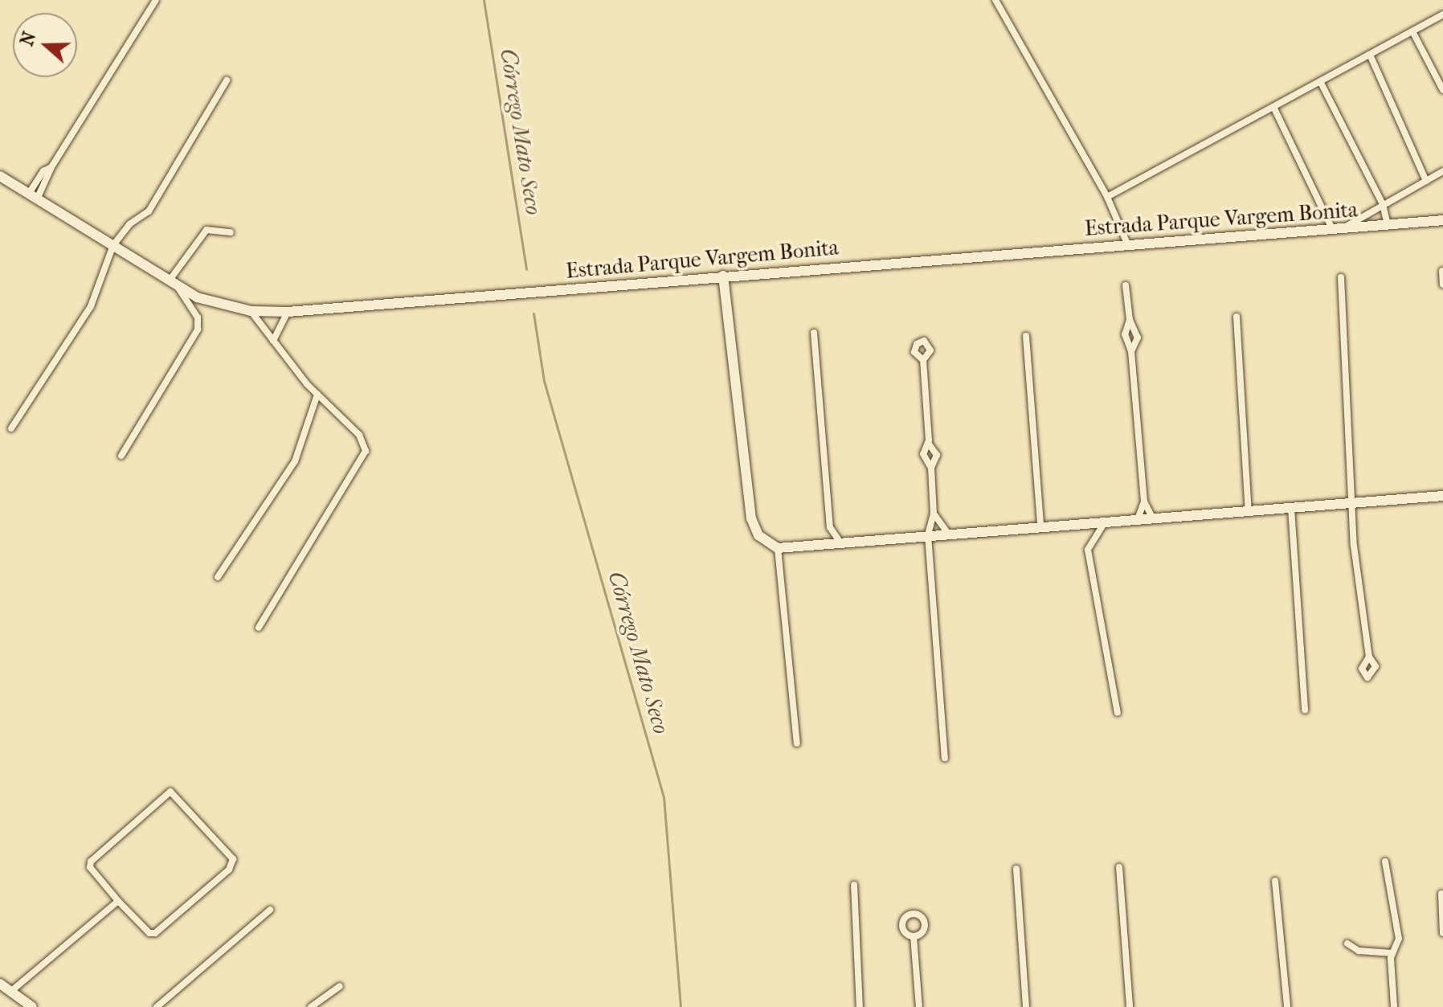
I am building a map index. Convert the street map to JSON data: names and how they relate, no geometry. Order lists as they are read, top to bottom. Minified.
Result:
{"streets":{"main road":["Estrada Parque Vargem Bonita"]},"water":["Córrego Mato Seco"],"north":"left"}
